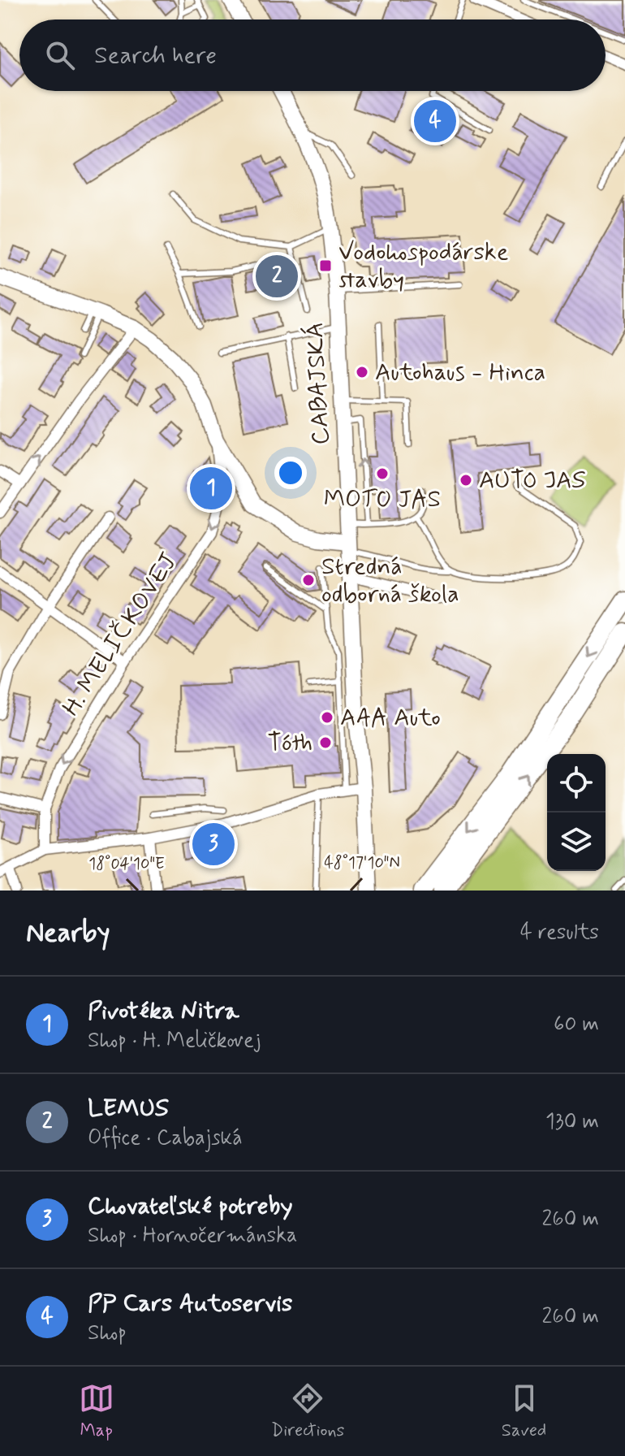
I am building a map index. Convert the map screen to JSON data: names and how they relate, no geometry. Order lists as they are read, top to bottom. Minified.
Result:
{"streets":{"main road":["CABAJSKÁ"],"street":["H. MELIČKOVEJ"]},"one_way":["H. MELIČKOVEJ"],"places":{"transit":["Vodohospodárske stavby"],"other":["Autohaus - Hinca","MOTO JAS","AUTO JAS","Stredná odborná škola","AAA Auto","Tóth"]},"page":{"search":"Search here","pins":["4","2","1","3"],"heading":["Nearby","4 results"],"list":[{"mark":"1","name":"Pivotéka Nitra","note":"Shop · H. Meličkovej","value":"60 m"},{"mark":"2","name":"LEMUS","note":"Office · Cabajská","value":"130 m"},{"mark":"3","name":"Chovateľské potreby","note":"Shop · Hornočermánska","value":"260 m"},{"mark":"4","name":"PP Cars Autoservis","note":"Shop","value":"260 m"}],"nav":["Map","Directions","Saved"]},"coordinates":["48°17'10\"N","18°04'10\"E"]}
